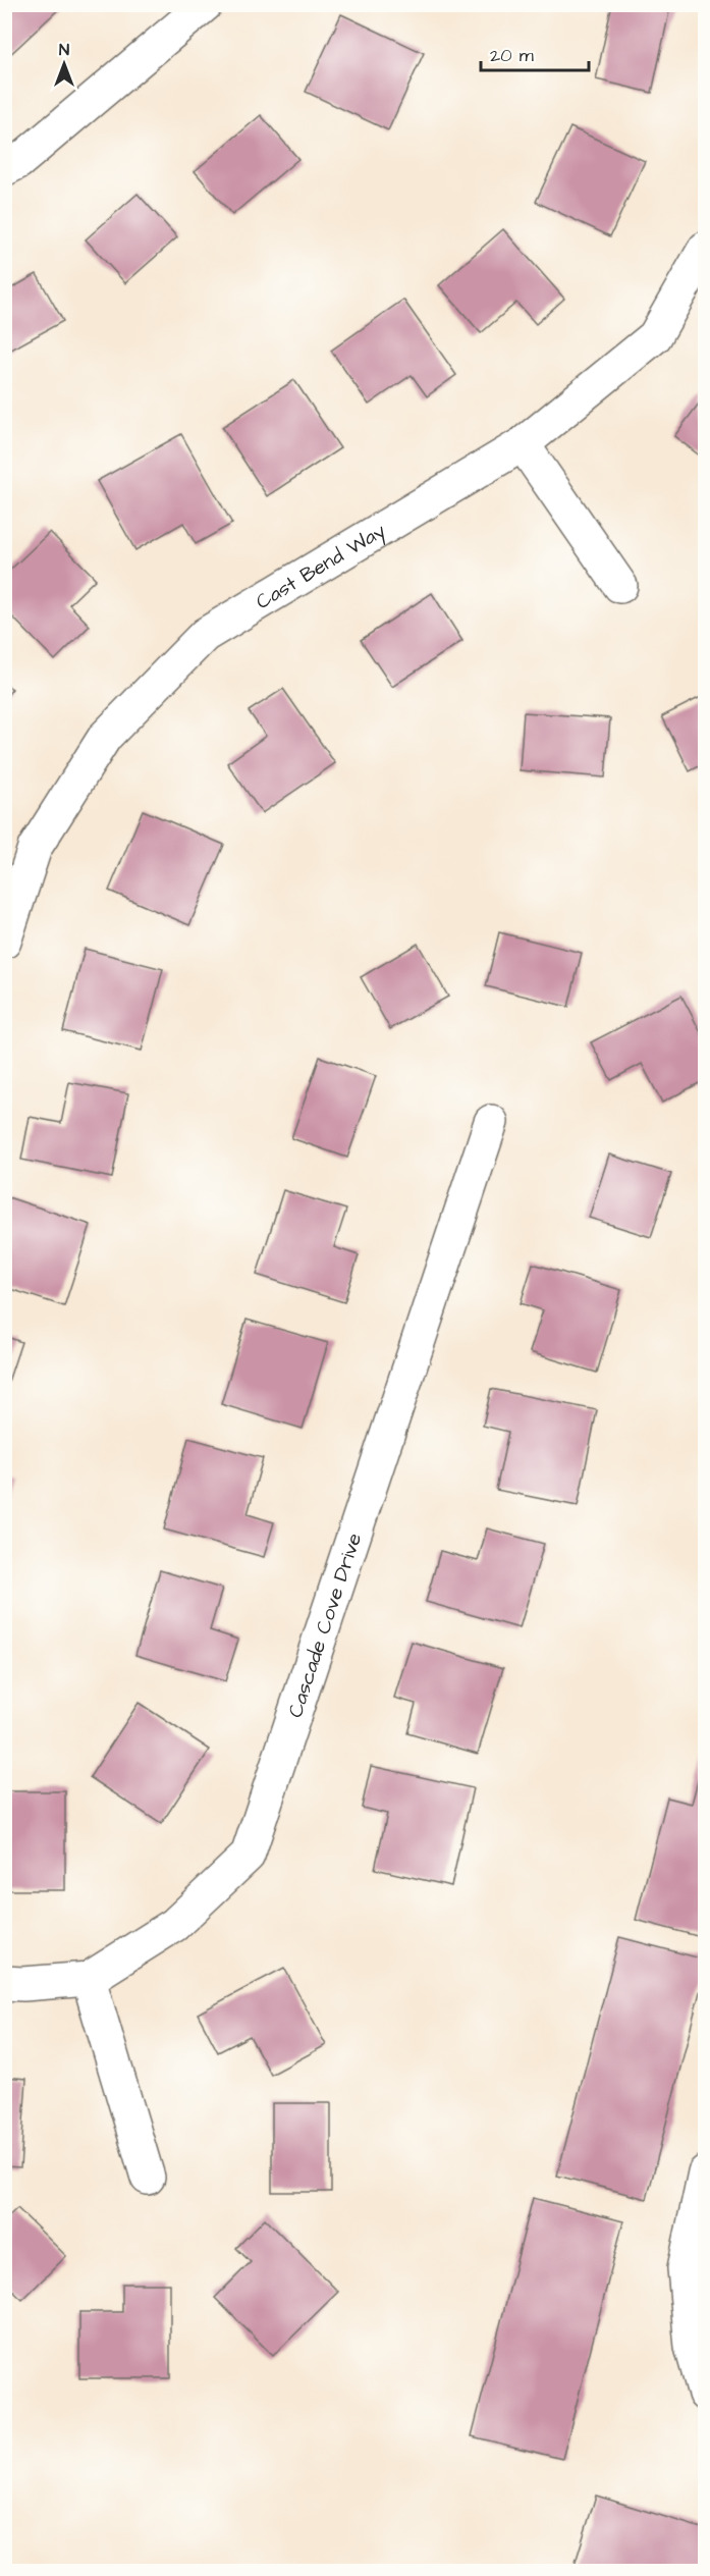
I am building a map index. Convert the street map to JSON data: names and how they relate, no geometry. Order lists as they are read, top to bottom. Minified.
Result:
{"streets":{"street":["Cast Bend Way","Cascade Cove Drive"]},"scale_bar":"20 m","north":"top"}
